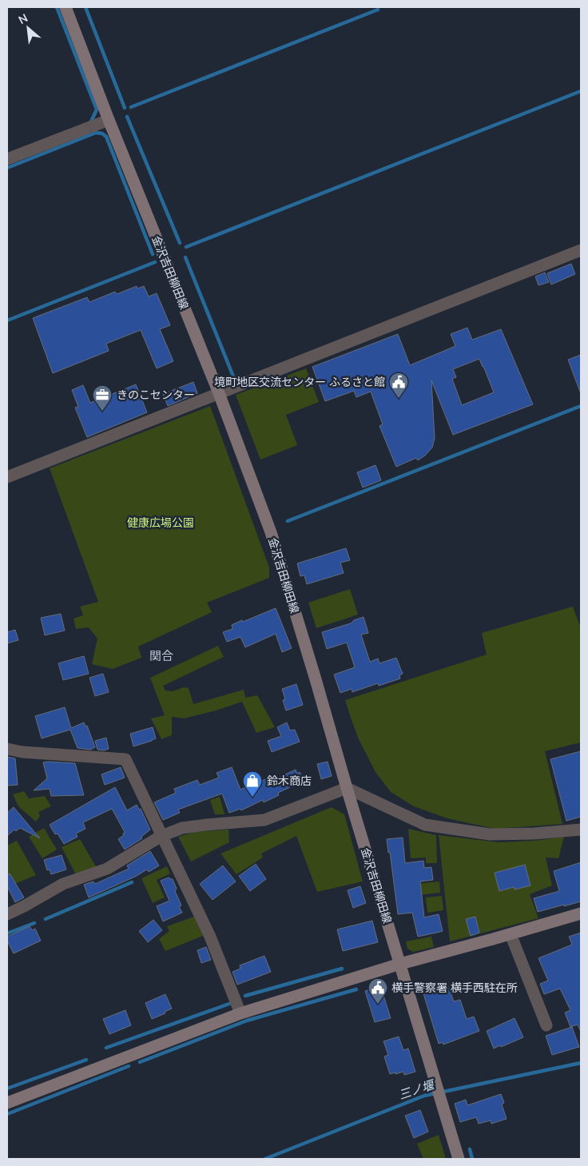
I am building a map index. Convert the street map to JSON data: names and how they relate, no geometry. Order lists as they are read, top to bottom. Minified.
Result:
{"streets":{"main road":["金沢吉田柳田線"]},"districts":["関合"],"water":["三ノ堰"],"parks":["健康広場公園"],"places":{"public building":["境町地区交流センター ふるさと館","横手警察署 横手西駐在所"],"office":["きのこセンター"],"shop":["鈴木商店"]},"north":"top left"}
